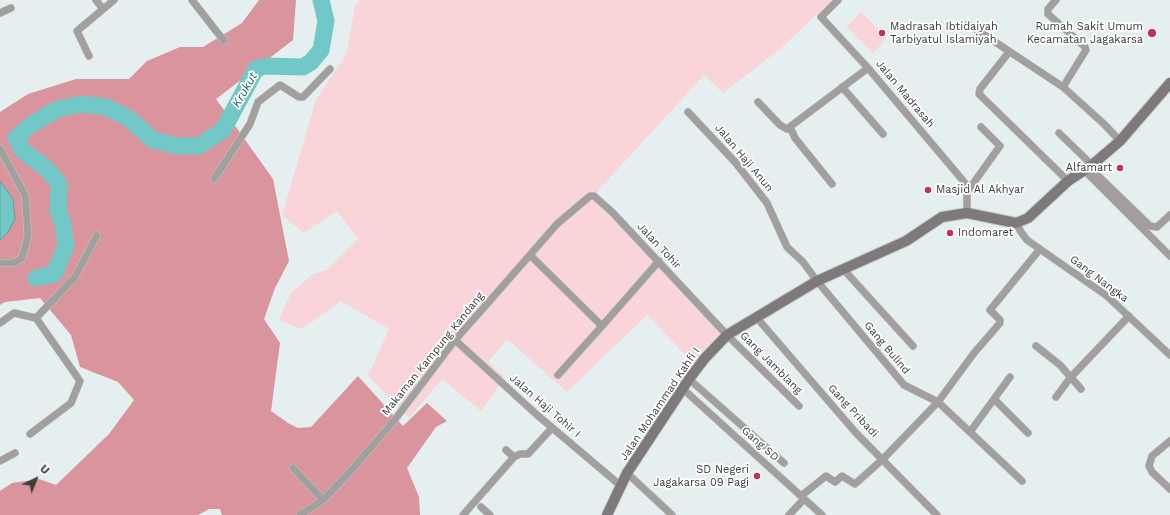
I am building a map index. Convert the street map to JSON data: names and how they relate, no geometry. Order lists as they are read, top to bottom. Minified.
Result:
{"streets":{"main road":["Jalan Mohammad Kahfi I"],"street":["Jalan Madrasah","Jalan Haji Anun","Jalan Tohir","Gang Nangka","Gang Bulind","Makaman Kampung Kandang","Gang Jamblang","Jalan Haji Tohir I","Gang Pribadi","Gang SD"]},"crossings":[["Jalan Madrasah","Jalan Mohammad Kahfi I"],["Jalan Haji Anun","Gang Bulind"],["Jalan Haji Anun","Jalan Mohammad Kahfi I"],["Jalan Tohir","Makaman Kampung Kandang"],["Jalan Tohir","Gang Jamblang"],["Jalan Tohir","Jalan Mohammad Kahfi I"],["Gang Nangka","Jalan Mohammad Kahfi I"],["Gang Bulind","Jalan Mohammad Kahfi I"],["Makaman Kampung Kandang","Jalan Haji Tohir I"],["Gang Jamblang","Jalan Mohammad Kahfi I"],["Jalan Mohammad Kahfi I","Jalan Haji Tohir I"],["Jalan Mohammad Kahfi I","Gang Pribadi"],["Jalan Mohammad Kahfi I","Gang SD"]],"water":["Krukut"],"places":["Madrasah Ibtidaiyah Tarbiyatul Islamiyah","Rumah Sakit Umum Kecamatan Jagakarsa","Alfamart","Masjid Al Akhyar","Indomaret","SD Negeri Jagakarsa 09 Pagi"],"north":"top right"}
